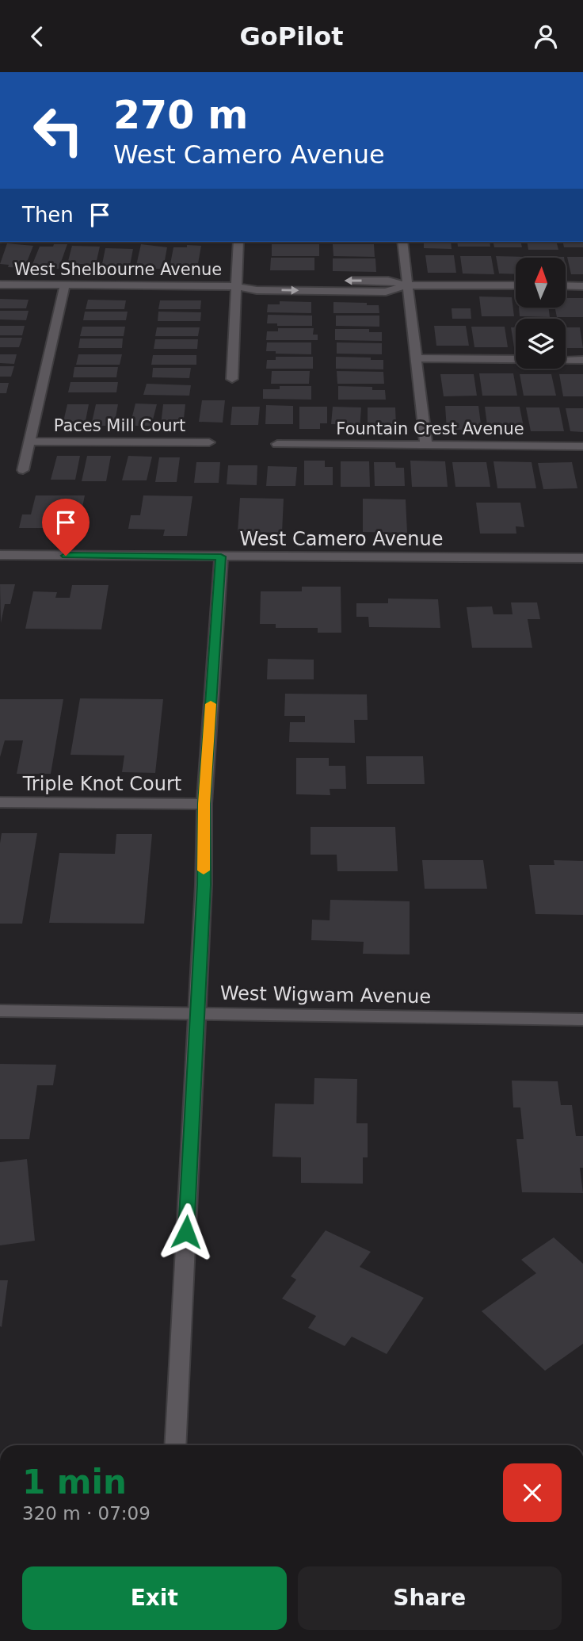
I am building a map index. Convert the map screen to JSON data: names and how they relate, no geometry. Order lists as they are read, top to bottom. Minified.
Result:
{"streets":{"street":["West Shelbourne Avenue","Paces Mill Court","Fountain Crest Avenue","West Camero Avenue","Triple Knot Court","West Wigwam Avenue"]},"north":"top","page":{"header":"GoPilot","turn":["270 m","West Camero Avenue"],"then":"Then","heading":["1 min","320 m · 07:09"],"buttons":["Exit","Share"]}}
